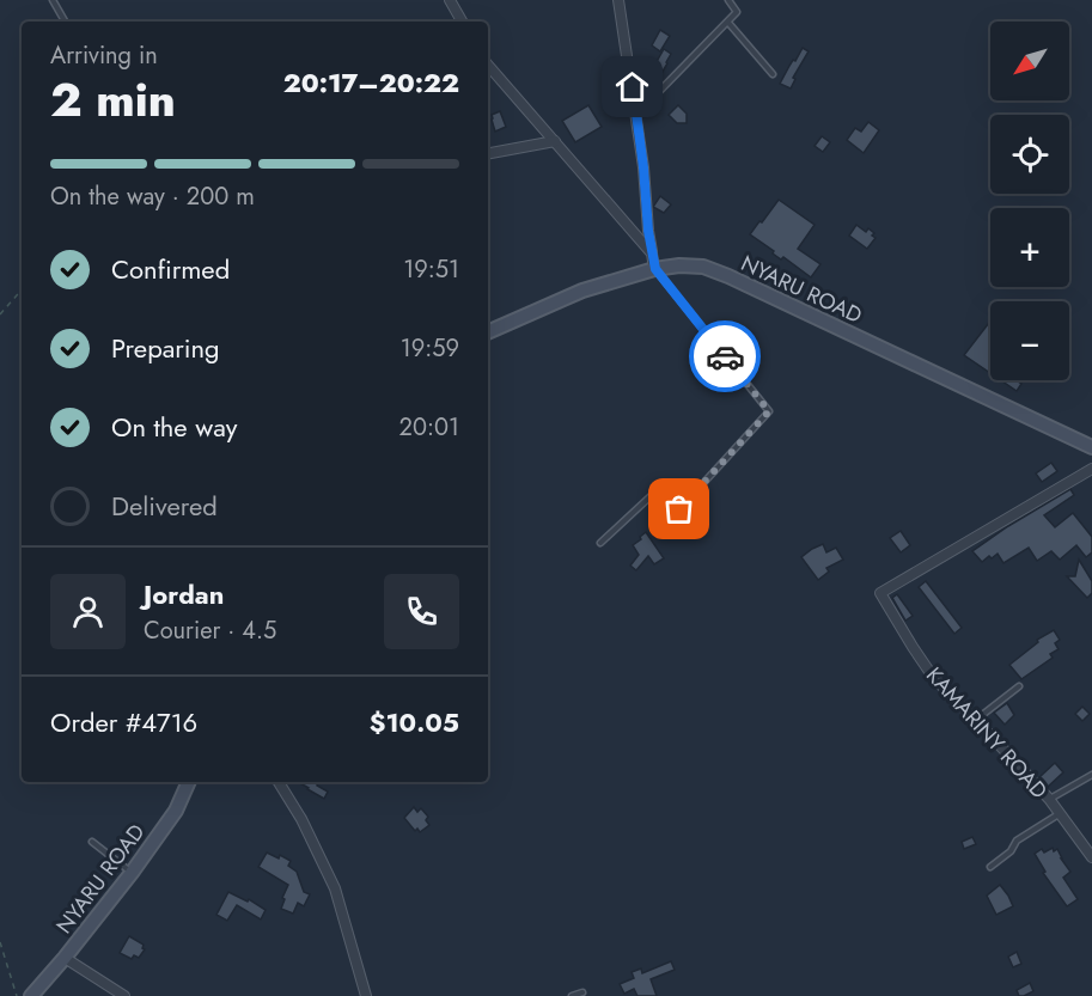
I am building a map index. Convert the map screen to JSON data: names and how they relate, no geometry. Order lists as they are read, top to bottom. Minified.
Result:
{"streets":{"main road":["NYARU ROAD"],"street":["KAMARINY ROAD"]},"north":"bottom left","page":{"map_buttons":["+","−"],"heading":["2 min","Arriving in","20:17–20:22"],"panel":["Jordan","Courier · 4.5","Order #4716","$10.05"],"bar":"On the way · 200 m","list":[["Confirmed","19:51"],["Preparing","19:59"],["On the way","20:01"],"Delivered"]}}
